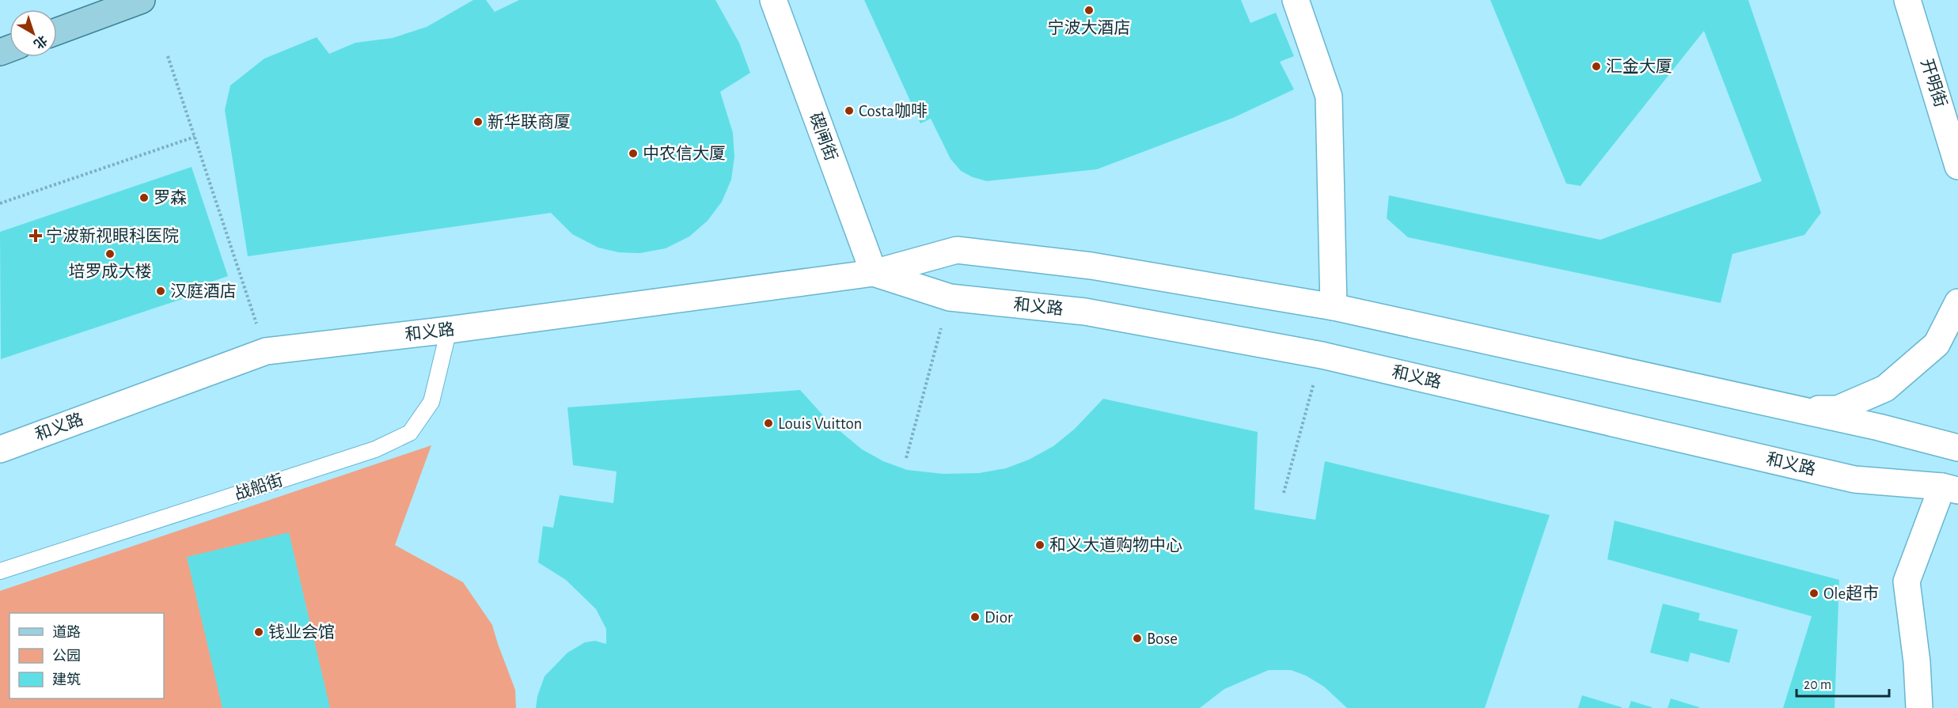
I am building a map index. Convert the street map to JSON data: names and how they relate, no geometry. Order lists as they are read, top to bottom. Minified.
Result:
{"streets":{"main road":["开明街","碶闸街","和义路"],"lane":["战船街"]},"crossings":[["碶闸街","和义路"],["和义路","战船街"]],"places":{"other":["宁波大酒店","汇金大厦","Costa咖啡","新华联商厦","中农信大厦","罗森","培罗成大楼","汉庭酒店","Louis Vuitton","和义大道购物中心","Ole超市","Dior","钱业会馆","Bose"],"health":["宁波新视眼科医院"]},"legend":["道路","公园","建筑"],"scale_bar":"20 m","north":"bottom right"}
